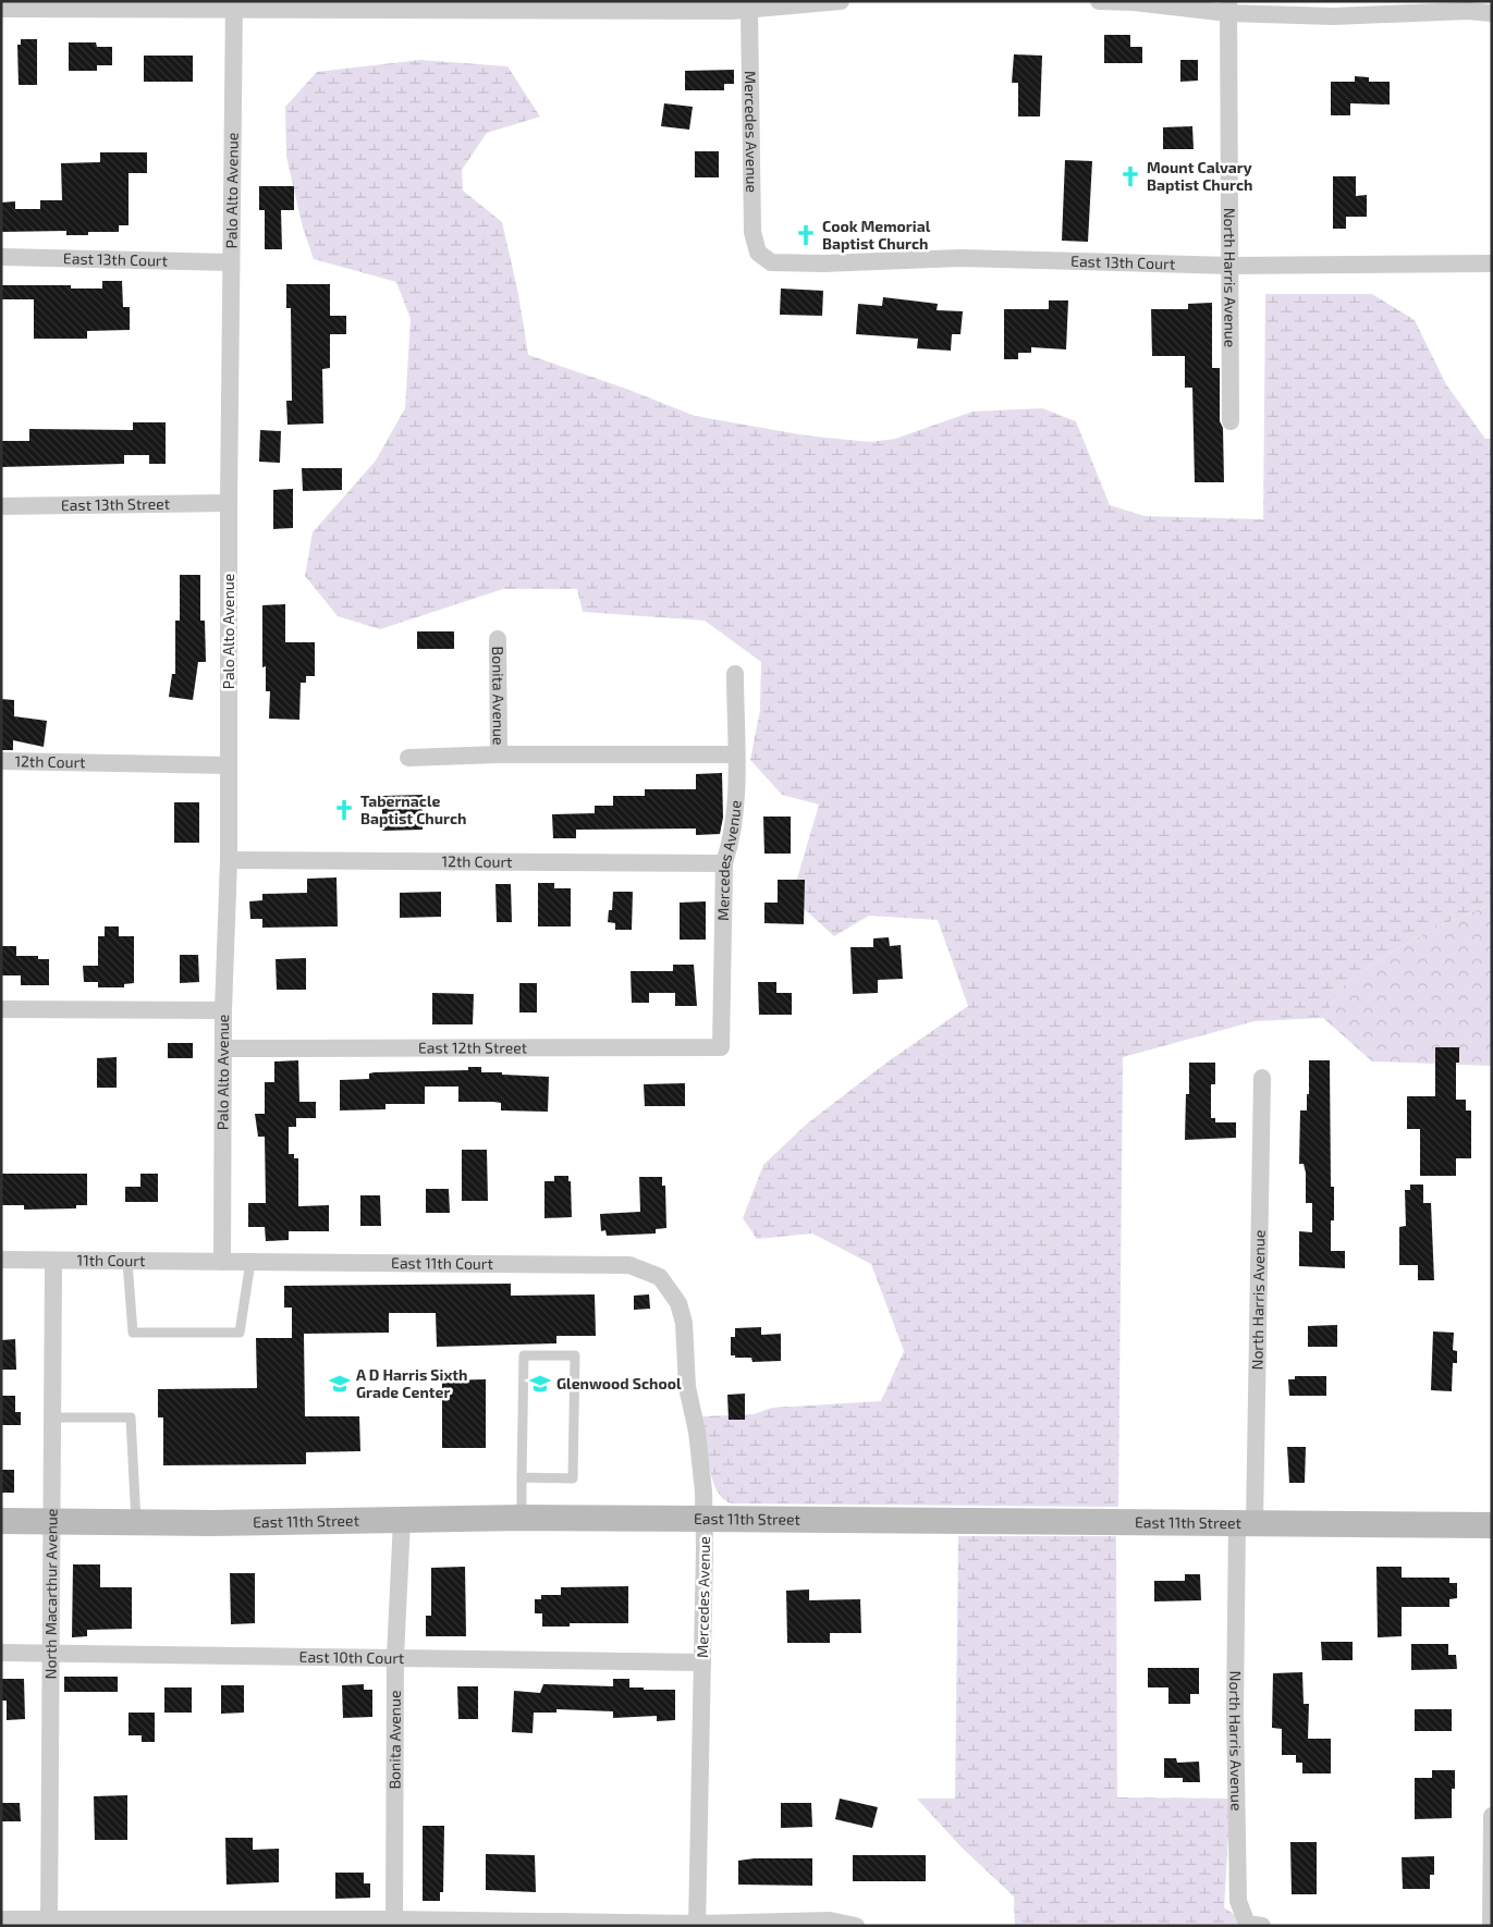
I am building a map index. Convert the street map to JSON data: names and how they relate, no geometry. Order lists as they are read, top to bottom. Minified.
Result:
{"streets":{"main road":["East 11th Street"],"street":["Mercedes Avenue","Palo Alto Avenue","East 13th Court","North Harris Avenue","East 13th Street","Bonita Avenue","12th Court","East 12th Street","11th Court","East 11th Court","North Macarthur Avenue","East 10th Court"]},"crossings":[["Mercedes Avenue","East 13th Court"],["Mercedes Avenue","12th Court"],["Mercedes Avenue","East 12th Street"],["Mercedes Avenue","East 11th Court"],["Mercedes Avenue","East 11th Street"],["Mercedes Avenue","East 10th Court"],["Palo Alto Avenue","East 13th Court"],["Palo Alto Avenue","East 13th Street"],["Palo Alto Avenue","12th Court"],["Palo Alto Avenue","East 12th Street"],["Palo Alto Avenue","11th Court"],["Palo Alto Avenue","East 11th Court"],["East 13th Court","North Harris Avenue"],["North Harris Avenue","East 11th Street"],["Bonita Avenue","East 11th Street"],["Bonita Avenue","East 10th Court"],["11th Court","East 11th Court"],["11th Court","North Macarthur Avenue"],["East 11th Street","North Macarthur Avenue"],["North Macarthur Avenue","East 10th Court"]],"places":{"church":["Mount Calvary Baptist Church","Cook Memorial Baptist Church","Tabernacle Baptist Church"],"school or university":["A D Harris Sixth Grade Center","Glenwood School"]}}
